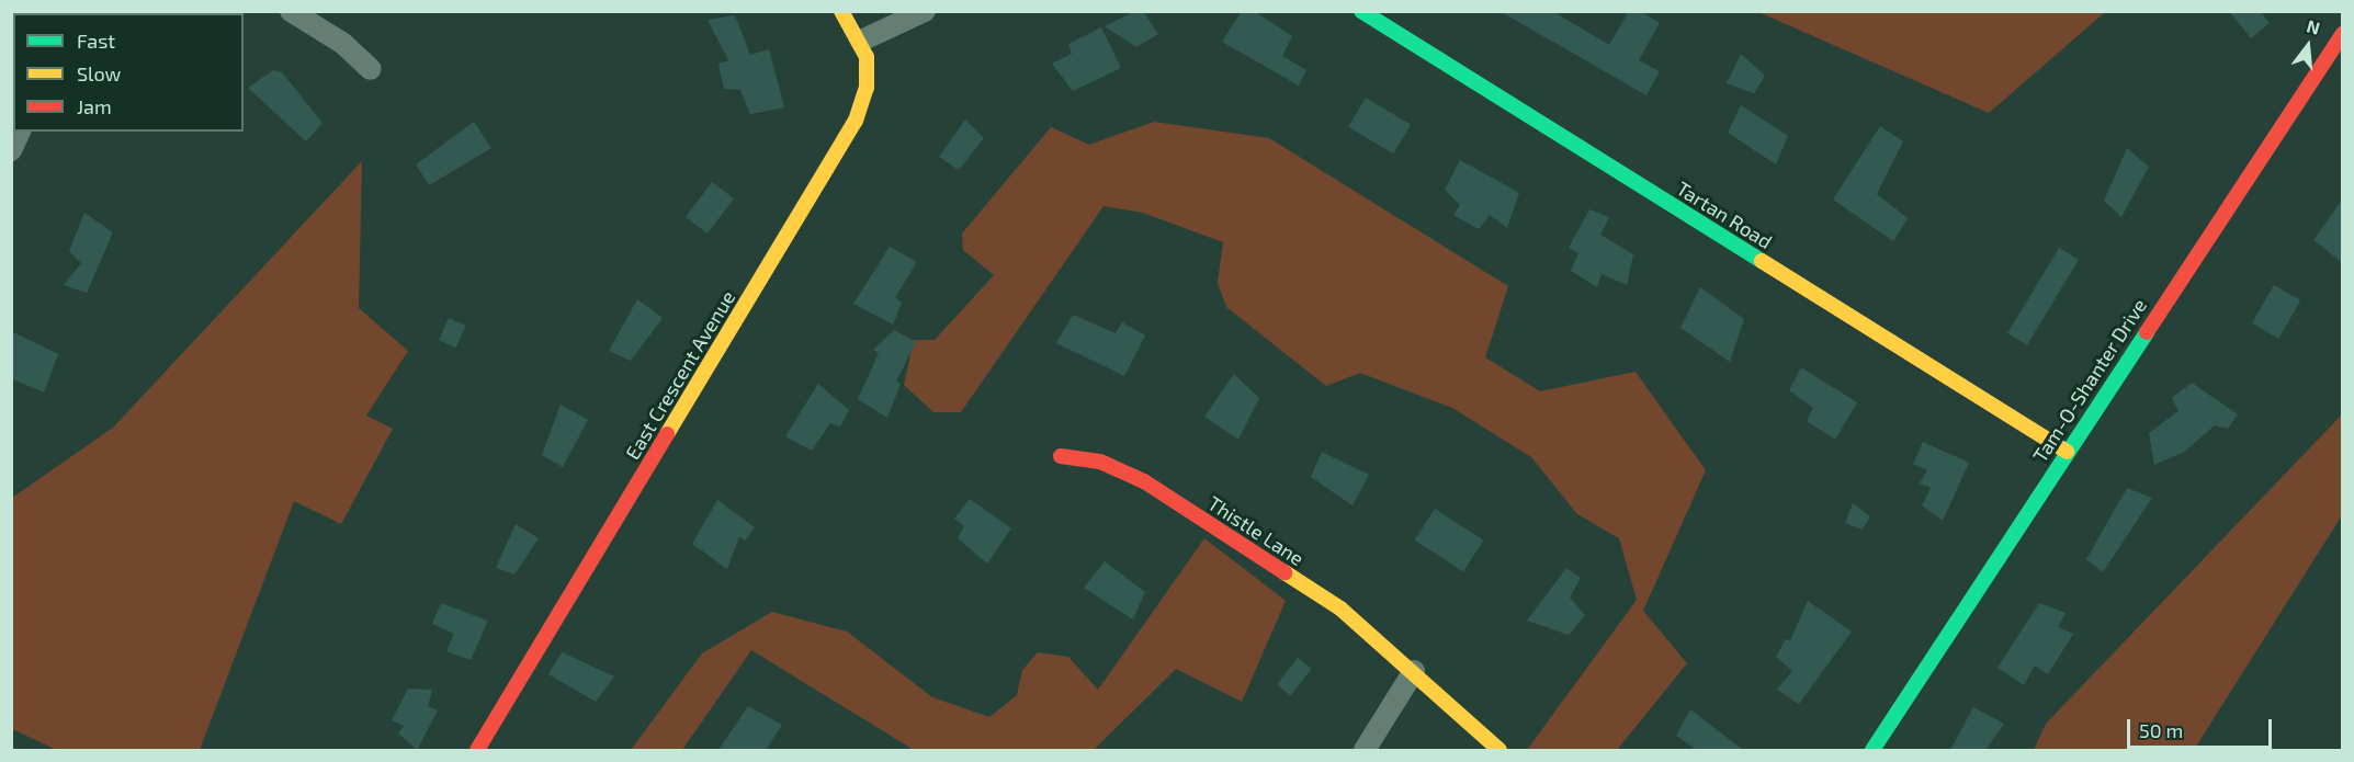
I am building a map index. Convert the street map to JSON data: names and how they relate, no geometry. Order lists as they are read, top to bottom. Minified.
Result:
{"streets":{"street":["Tartan Road","East Crescent Avenue","Tam-O-Shanter Drive","Thistle Lane"]},"crossings":[["Tartan Road","Tam-O-Shanter Drive"]],"legend":["Fast","Slow","Jam"],"scale_bar":"50 m","north":"top"}
